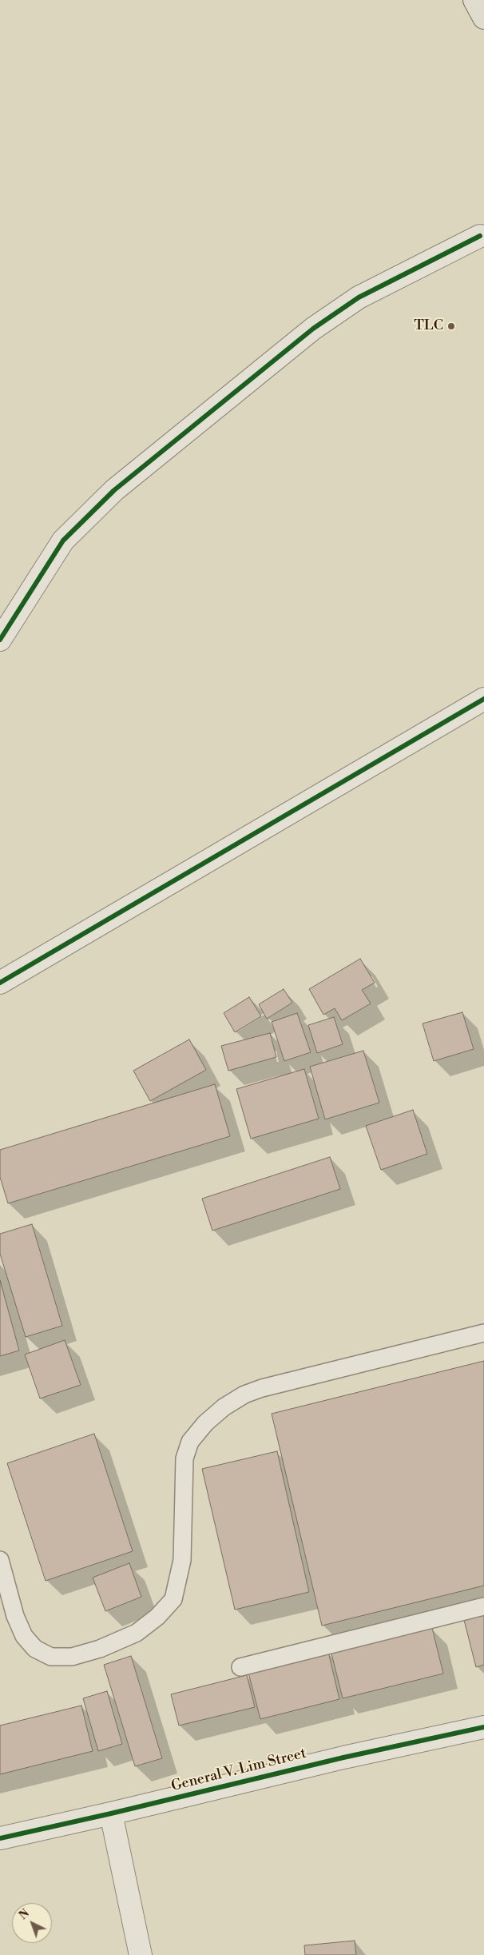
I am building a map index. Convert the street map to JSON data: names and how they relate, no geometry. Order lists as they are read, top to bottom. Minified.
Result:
{"streets":{"street":["General V. Lim Street"]},"places":["TLC"],"north":"top left"}
